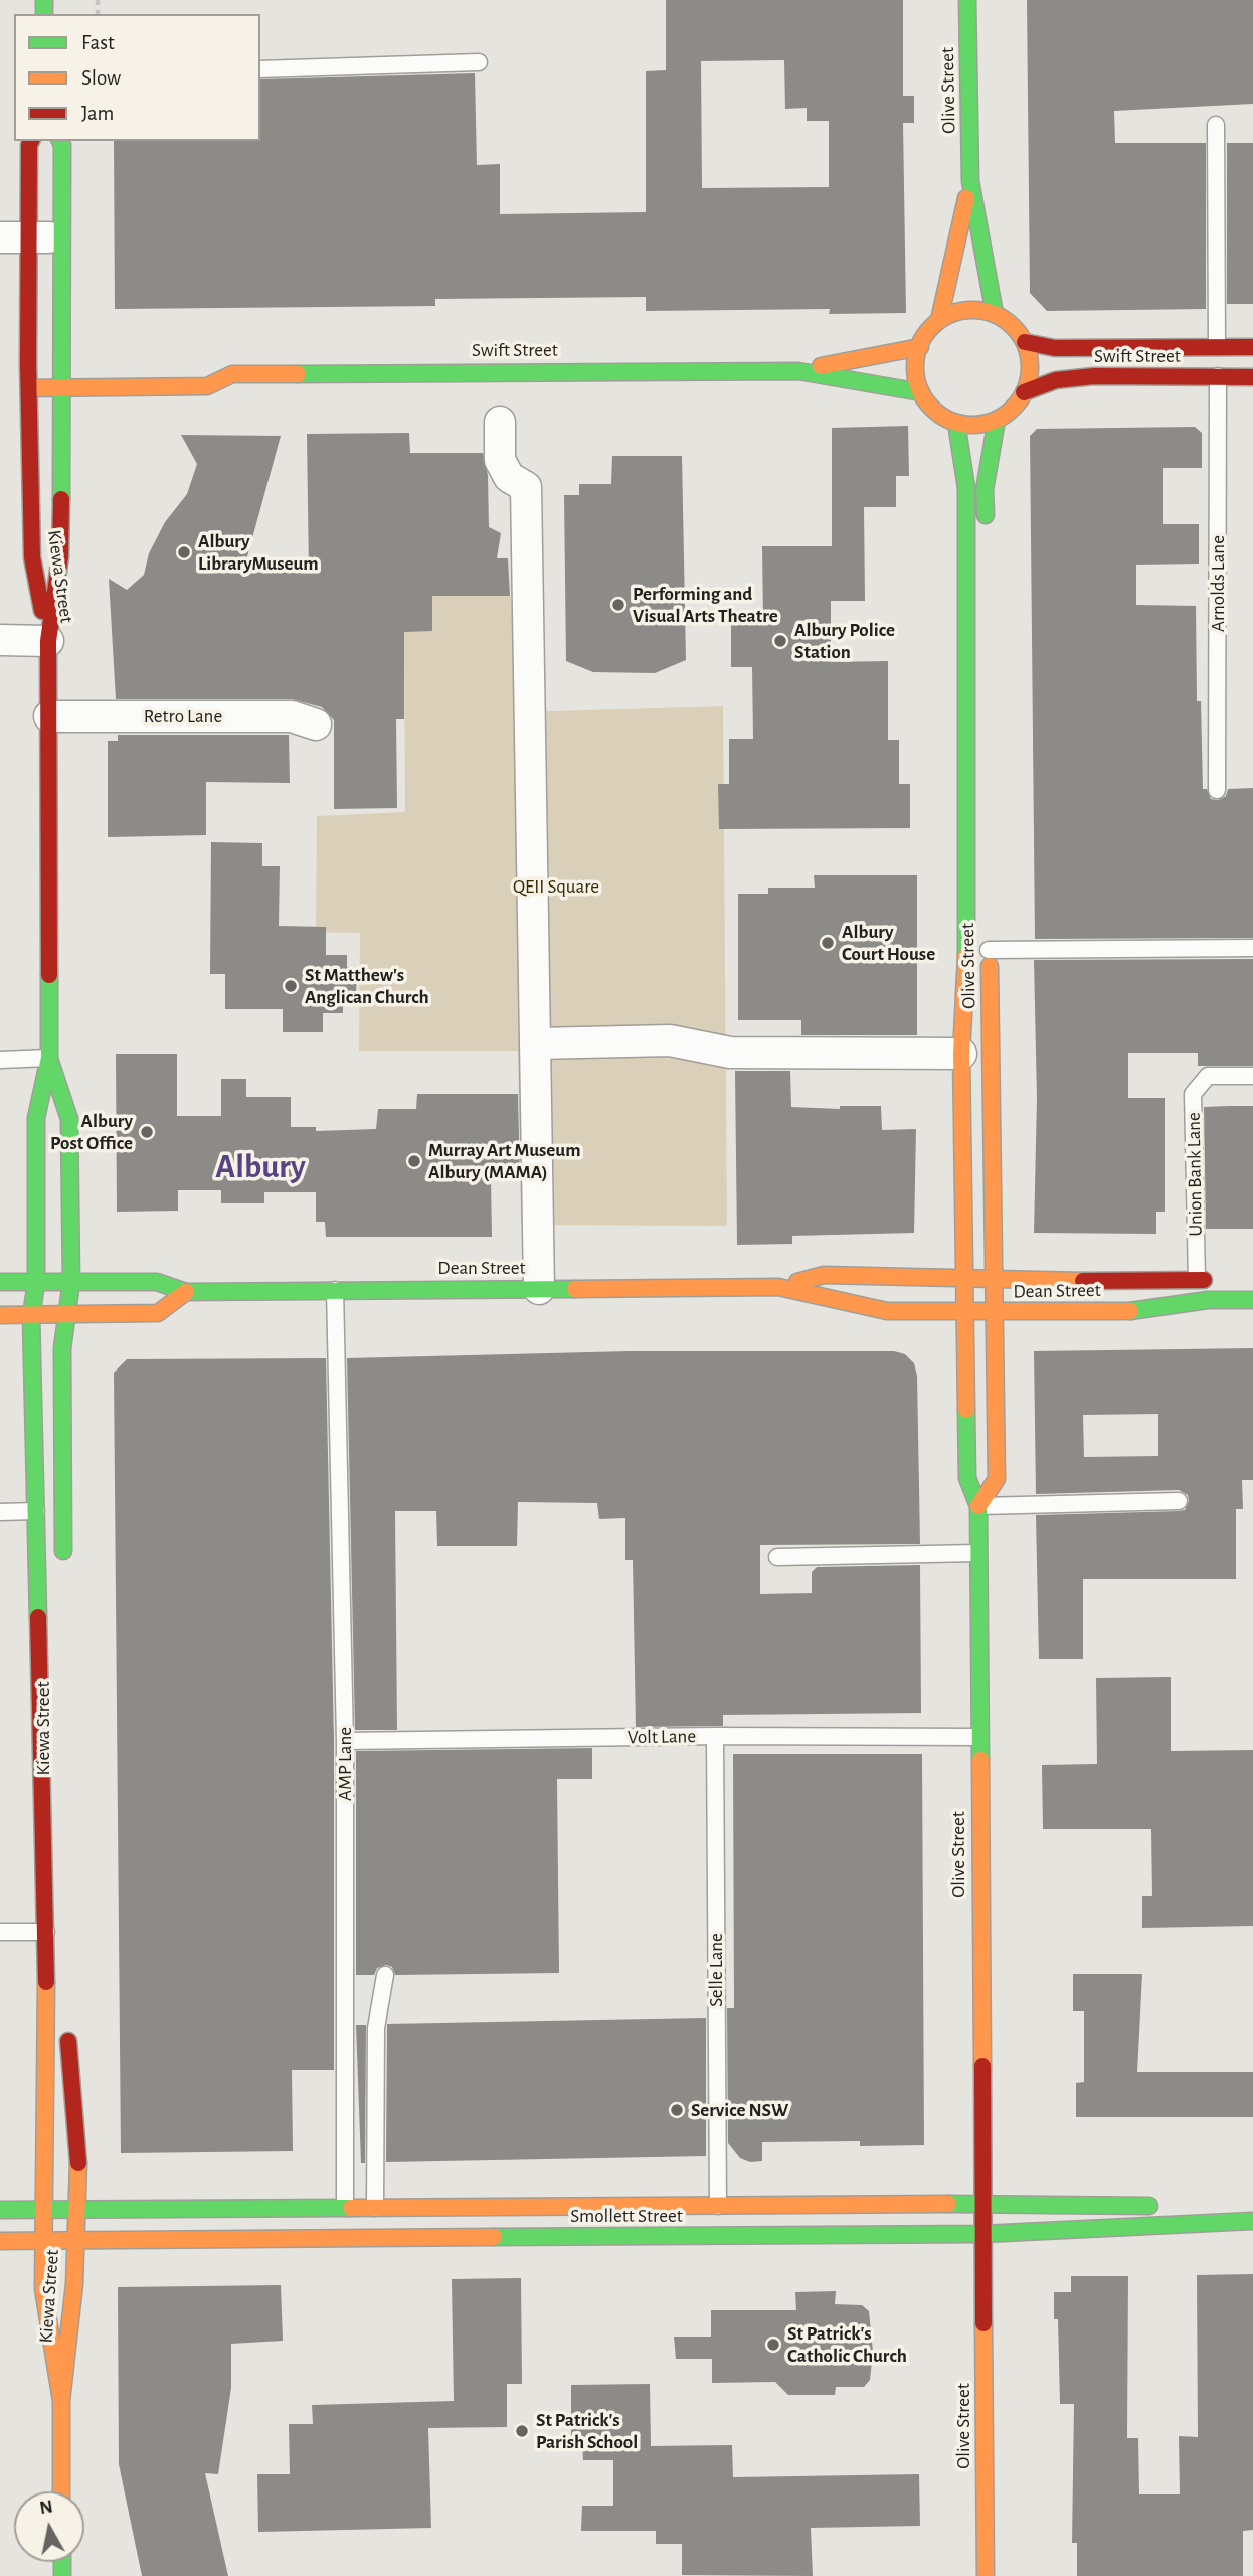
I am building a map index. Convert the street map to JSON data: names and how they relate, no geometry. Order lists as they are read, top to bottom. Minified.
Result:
{"streets":{"street":["Olive Street","Swift Street","Kiewa Street","Retro Lane","Dean Street","Smollett Street"],"lane":["Arnolds Lane","Union Bank Lane","Volt Lane","AMP Lane","Selle Lane"]},"crossings":[["Olive Street","Swift Street"],["Olive Street","Dean Street"],["Olive Street","Volt Lane"],["Olive Street","Smollett Street"],["Swift Street","Kiewa Street"],["Swift Street","Arnolds Lane"],["Kiewa Street","Retro Lane"],["Kiewa Street","Dean Street"],["Kiewa Street","Smollett Street"],["Union Bank Lane","Dean Street"],["Dean Street","AMP Lane"],["Volt Lane","AMP Lane"],["Volt Lane","Selle Lane"],["AMP Lane","Smollett Street"],["Selle Lane","Smollett Street"]],"districts":["Albury"],"parks":["QEII Square"],"places":["Albury LibraryMuseum","Performing and Visual Arts Theatre","Albury Police Station","Albury Court House","St Matthew's Anglican Church","Albury Post Office","Murray Art Museum Albury (MAMA)","Service NSW","St Patrick's Catholic Church","St Patrick's Parish School"],"legend":["Fast","Slow","Jam"],"north":"top"}
